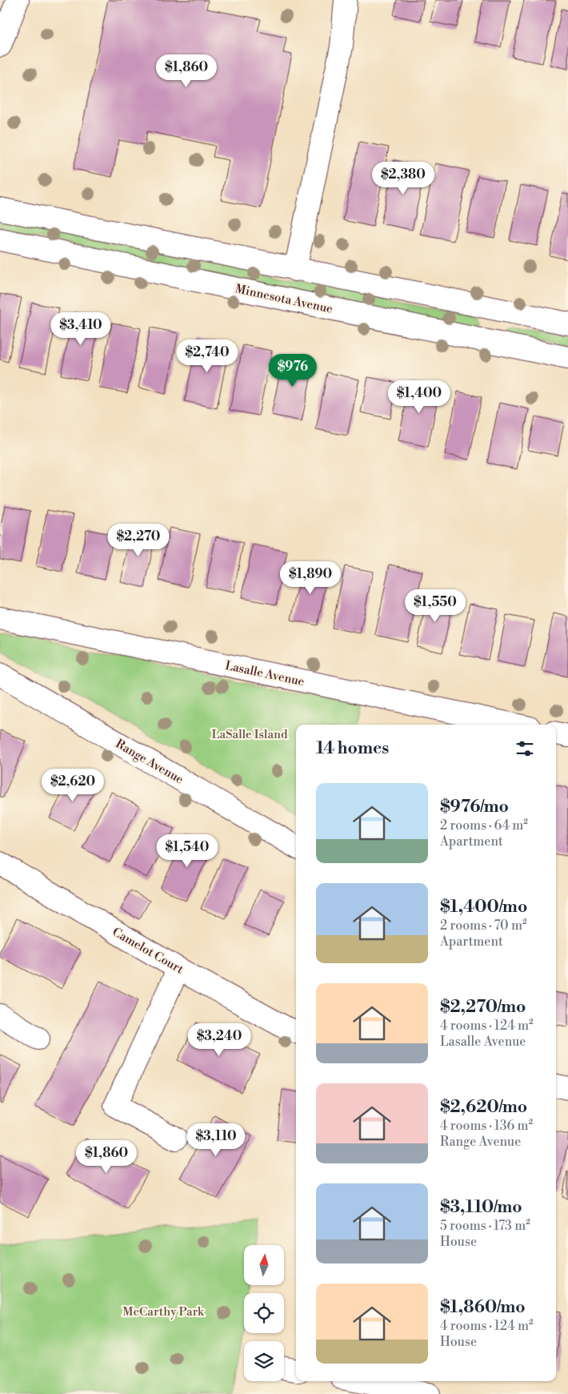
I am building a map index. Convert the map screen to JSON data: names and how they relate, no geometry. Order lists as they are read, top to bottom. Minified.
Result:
{"streets":{"street":["Minnesota Avenue","Lasalle Avenue","Range Avenue","Camelot Court"]},"parks":["LaSalle Island","McCarthy Park"],"north":"top","page":{"price":["$1,860","$2,380","$3,410","$2,740","$976","$1,400","$2,270","$1,890","$1,550","$2,620","$1,540","$3,240","$3,110","$1,860"],"heading":"14 homes","list":[{"name":"$976/mo","note":"2 rooms · 64 m² · Apartment"},{"name":"$1,400/mo","note":"2 rooms · 70 m² · Apartment"},{"name":"$2,270/mo","note":"4 rooms · 124 m² · Lasalle Avenue"},{"name":"$2,620/mo","note":"4 rooms · 136 m² · Range Avenue"},{"name":"$3,110/mo","note":"5 rooms · 173 m² · House"},{"name":"$1,860/mo","note":"4 rooms · 124 m² · House"}]}}
